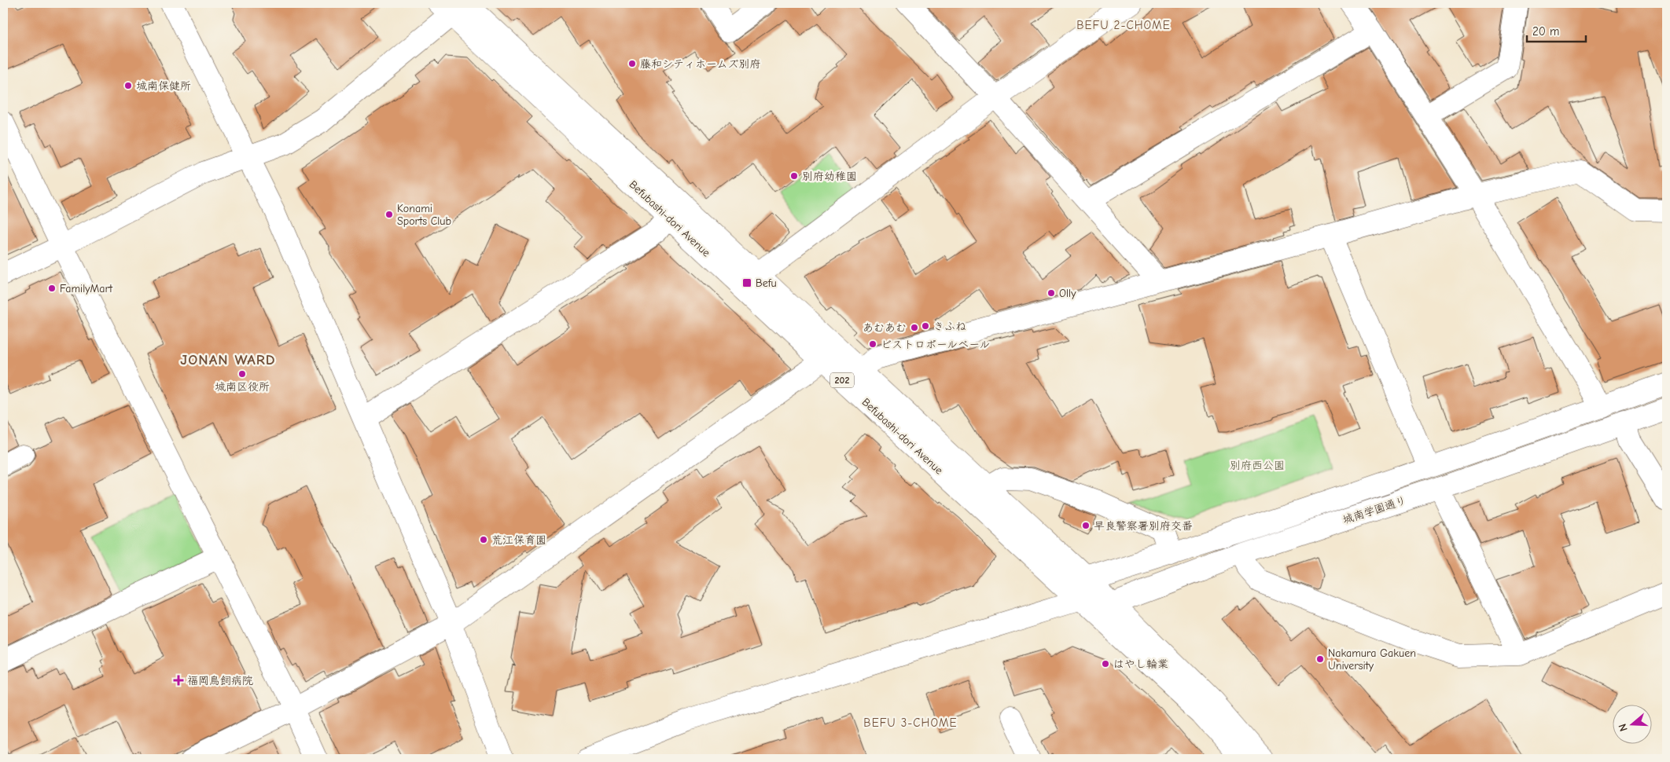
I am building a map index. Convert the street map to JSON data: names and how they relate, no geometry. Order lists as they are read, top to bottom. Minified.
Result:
{"streets":{"main road":["Befubashi-dori Avenue","202","城南学園通り"]},"crossings":[["Befubashi-dori Avenue","城南学園通り"]],"districts":["BEFU 2-CHOME","JONAN WARD","BEFU 3-CHOME"],"parks":["別府西公園"],"places":{"other":["藤和シティホームズ別府","城南保健所","別府幼稚園","Konami Sports Club","FamilyMart","Olly","きふね","あむあむ","ビストロポールべール","城南区役所","早良警察署別府交番","荒江保育園","Nakamura Gakuen University","はやし輪業"],"transit":["Befu"],"health":["福岡鳥飼病院"]},"scale_bar":"20 m","north":"left"}
